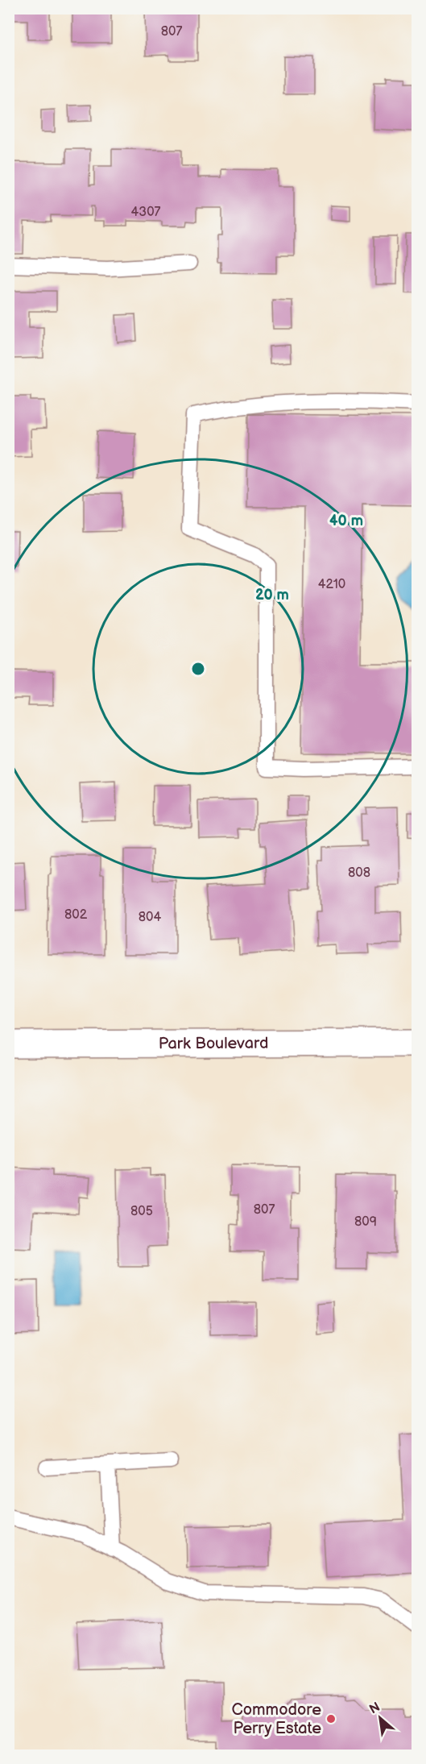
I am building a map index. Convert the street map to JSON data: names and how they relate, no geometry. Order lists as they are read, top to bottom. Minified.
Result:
{"streets":{"street":["Park Boulevard"]},"places":["Commodore Perry Estate"],"house_numbers":["807","4307","4210","808","802","804","807","805","809"],"north":"top left","rings":["40 m","20 m"]}
